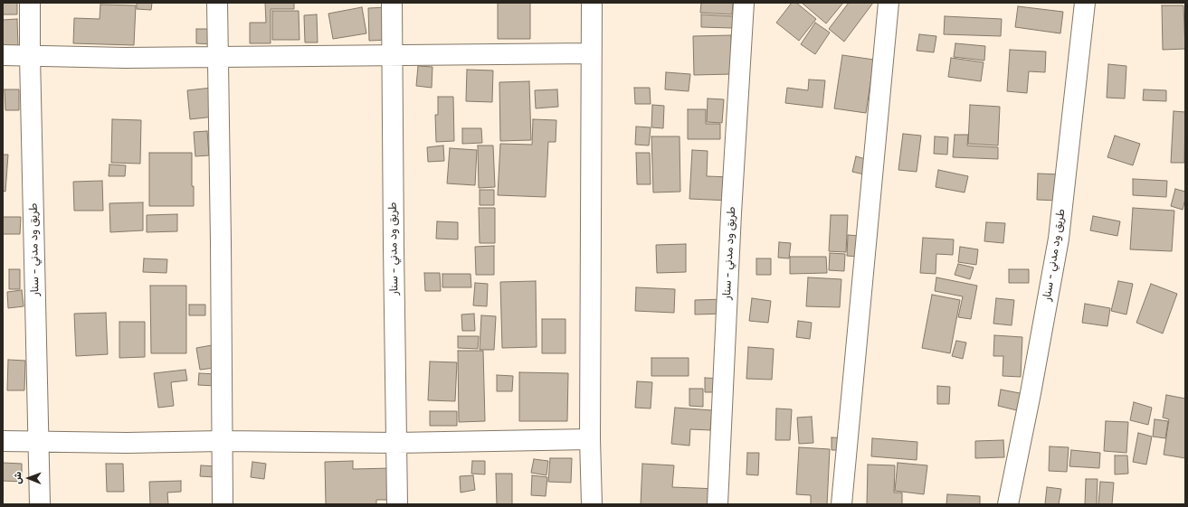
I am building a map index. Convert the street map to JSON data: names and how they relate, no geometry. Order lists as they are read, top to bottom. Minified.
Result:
{"streets":{"street":["طريق ود مدني - سنار"]},"north":"left"}
